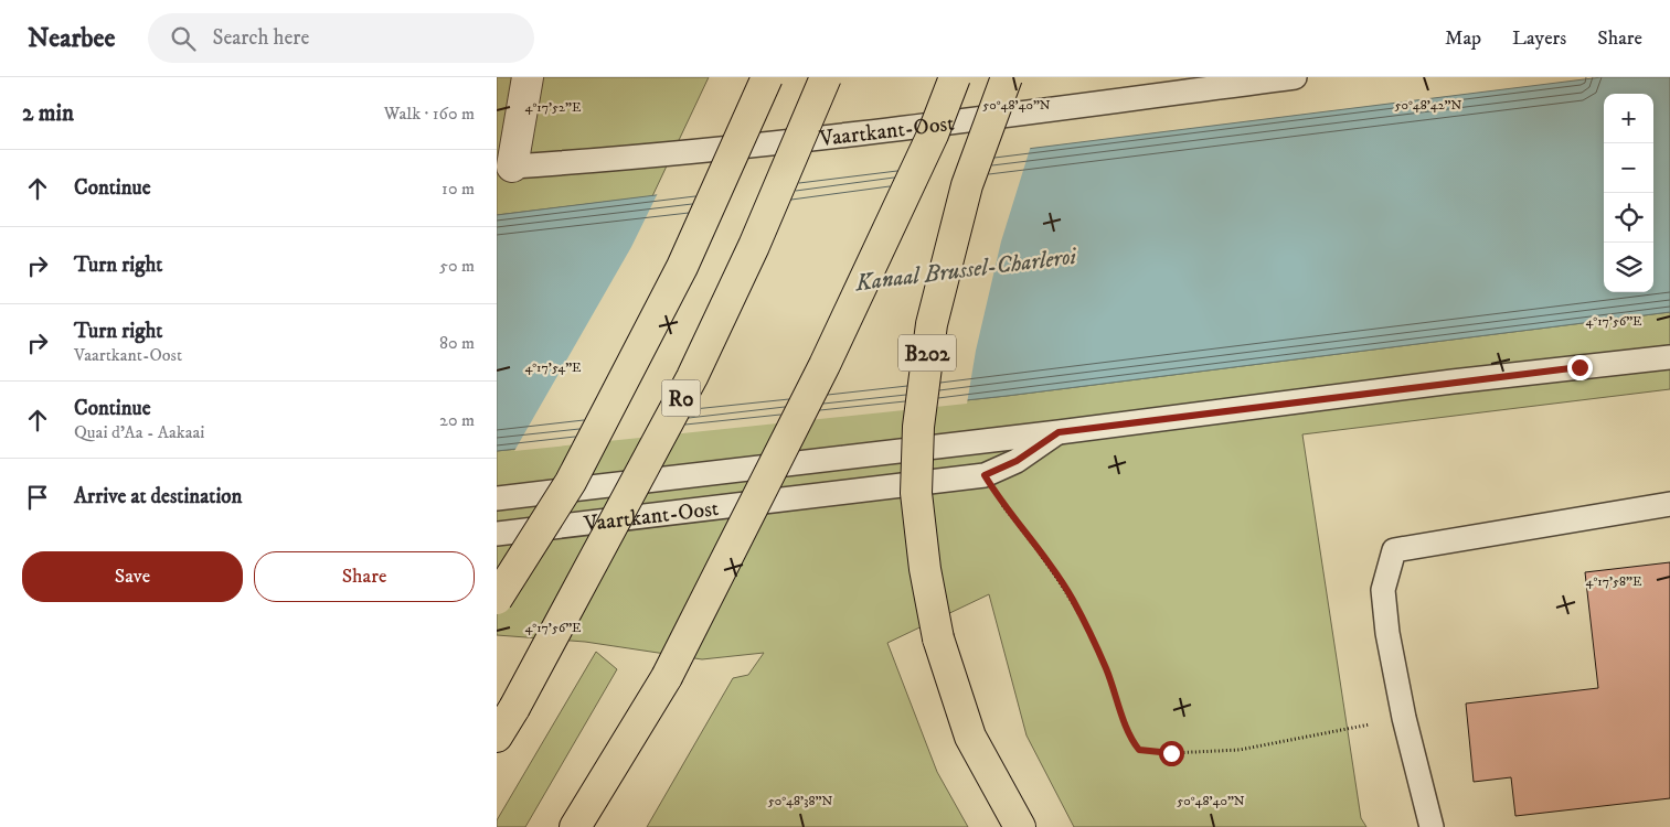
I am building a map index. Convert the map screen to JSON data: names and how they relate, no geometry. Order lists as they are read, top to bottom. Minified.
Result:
{"streets":{"highway":["B202","R0"],"lane":["Vaartkant-Oost"]},"water":["Kanaal Brussel-Charleroi"],"page":{"header":"Nearbee","search":"Search here","nav":["Map","Layers","Share"],"heading":["2 min","Walk · 160 m"],"map_buttons":["+","−"],"list":[["Continue","10 m"],["Turn right","50 m"],["Turn right","Vaartkant-Oost","80 m"],["Continue","Quai d'Aa - Aakaai","20 m"],"Arrive at destination"],"buttons":["Save","Share"]},"coordinates":["50°48'40\"N","50°48'42\"N","4°17'52\"E","4°17'56\"E","4°17'54\"E","4°17'58\"E","50°48'38\"N"]}
